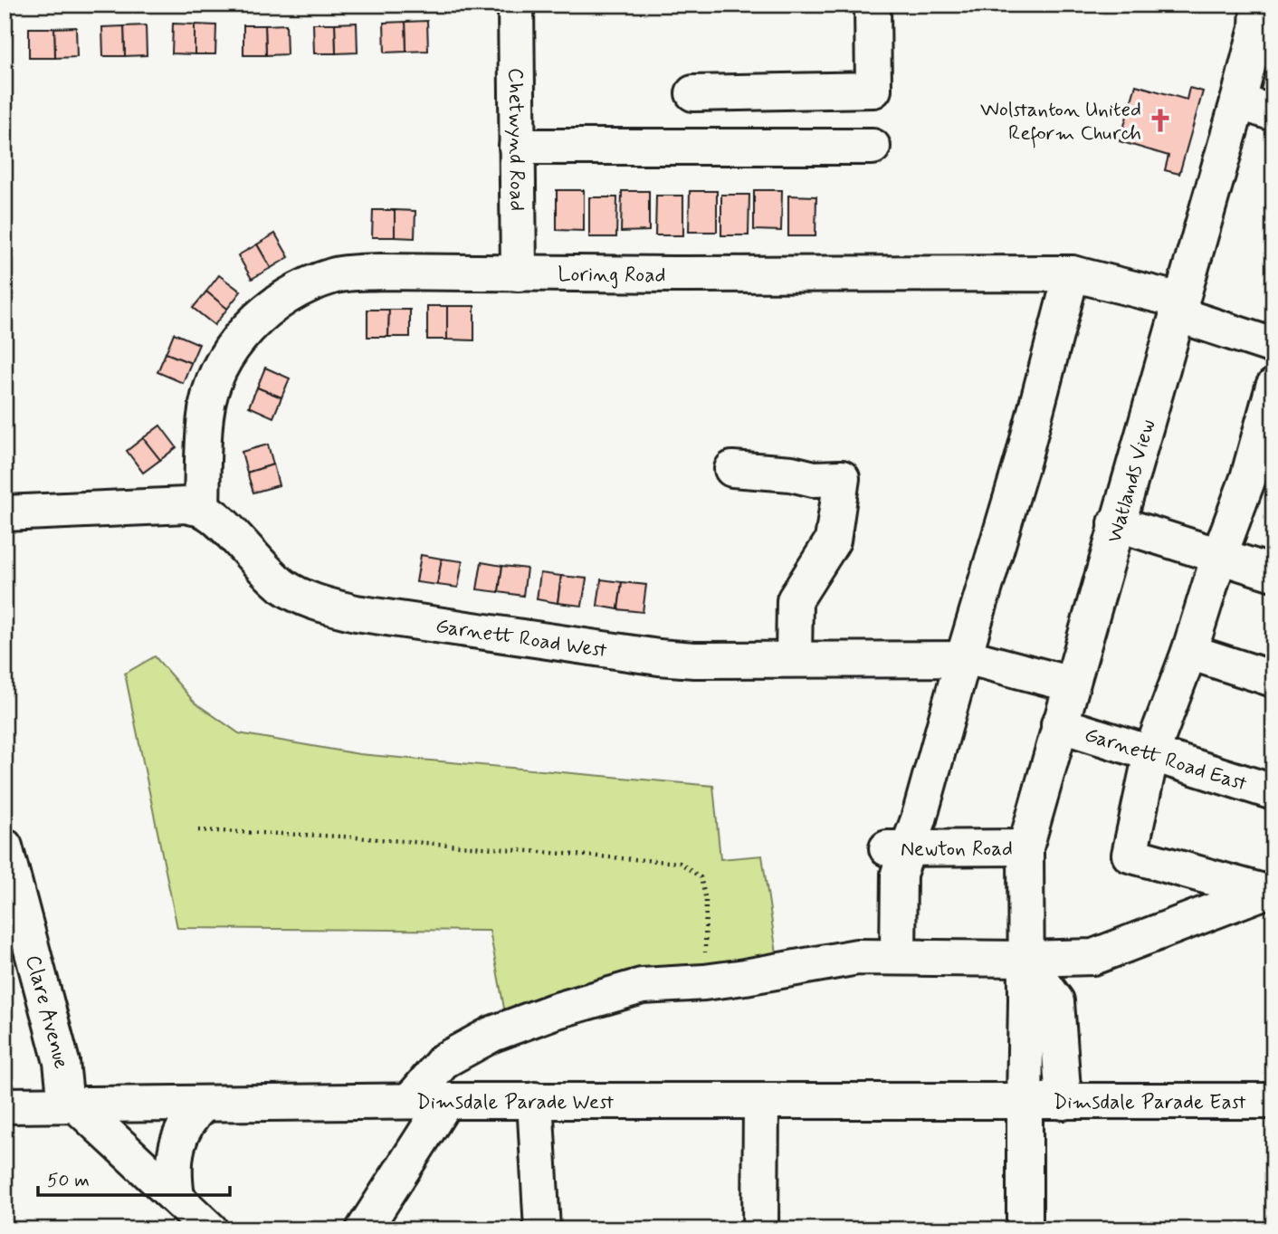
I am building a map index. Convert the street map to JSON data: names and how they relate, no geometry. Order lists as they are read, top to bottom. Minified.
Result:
{"streets":{"street":["Chetwynd Road","Loring Road","Watlands View","Garnett Road West","Garnett Road East","Newton Road","Clare Avenue","Dimsdale Parade West","Dimsdale Parade East"]},"crossings":[["Chetwynd Road","Loring Road"],["Loring Road","Watlands View"],["Loring Road","Garnett Road West"],["Watlands View","Garnett Road West"],["Watlands View","Garnett Road East"],["Watlands View","Newton Road"],["Watlands View","Dimsdale Parade West"],["Watlands View","Dimsdale Parade East"],["Clare Avenue","Dimsdale Parade West"],["Dimsdale Parade West","Dimsdale Parade East"]],"places":{"church":["Wolstanton United Reform Church"]},"scale_bar":"50 m"}
